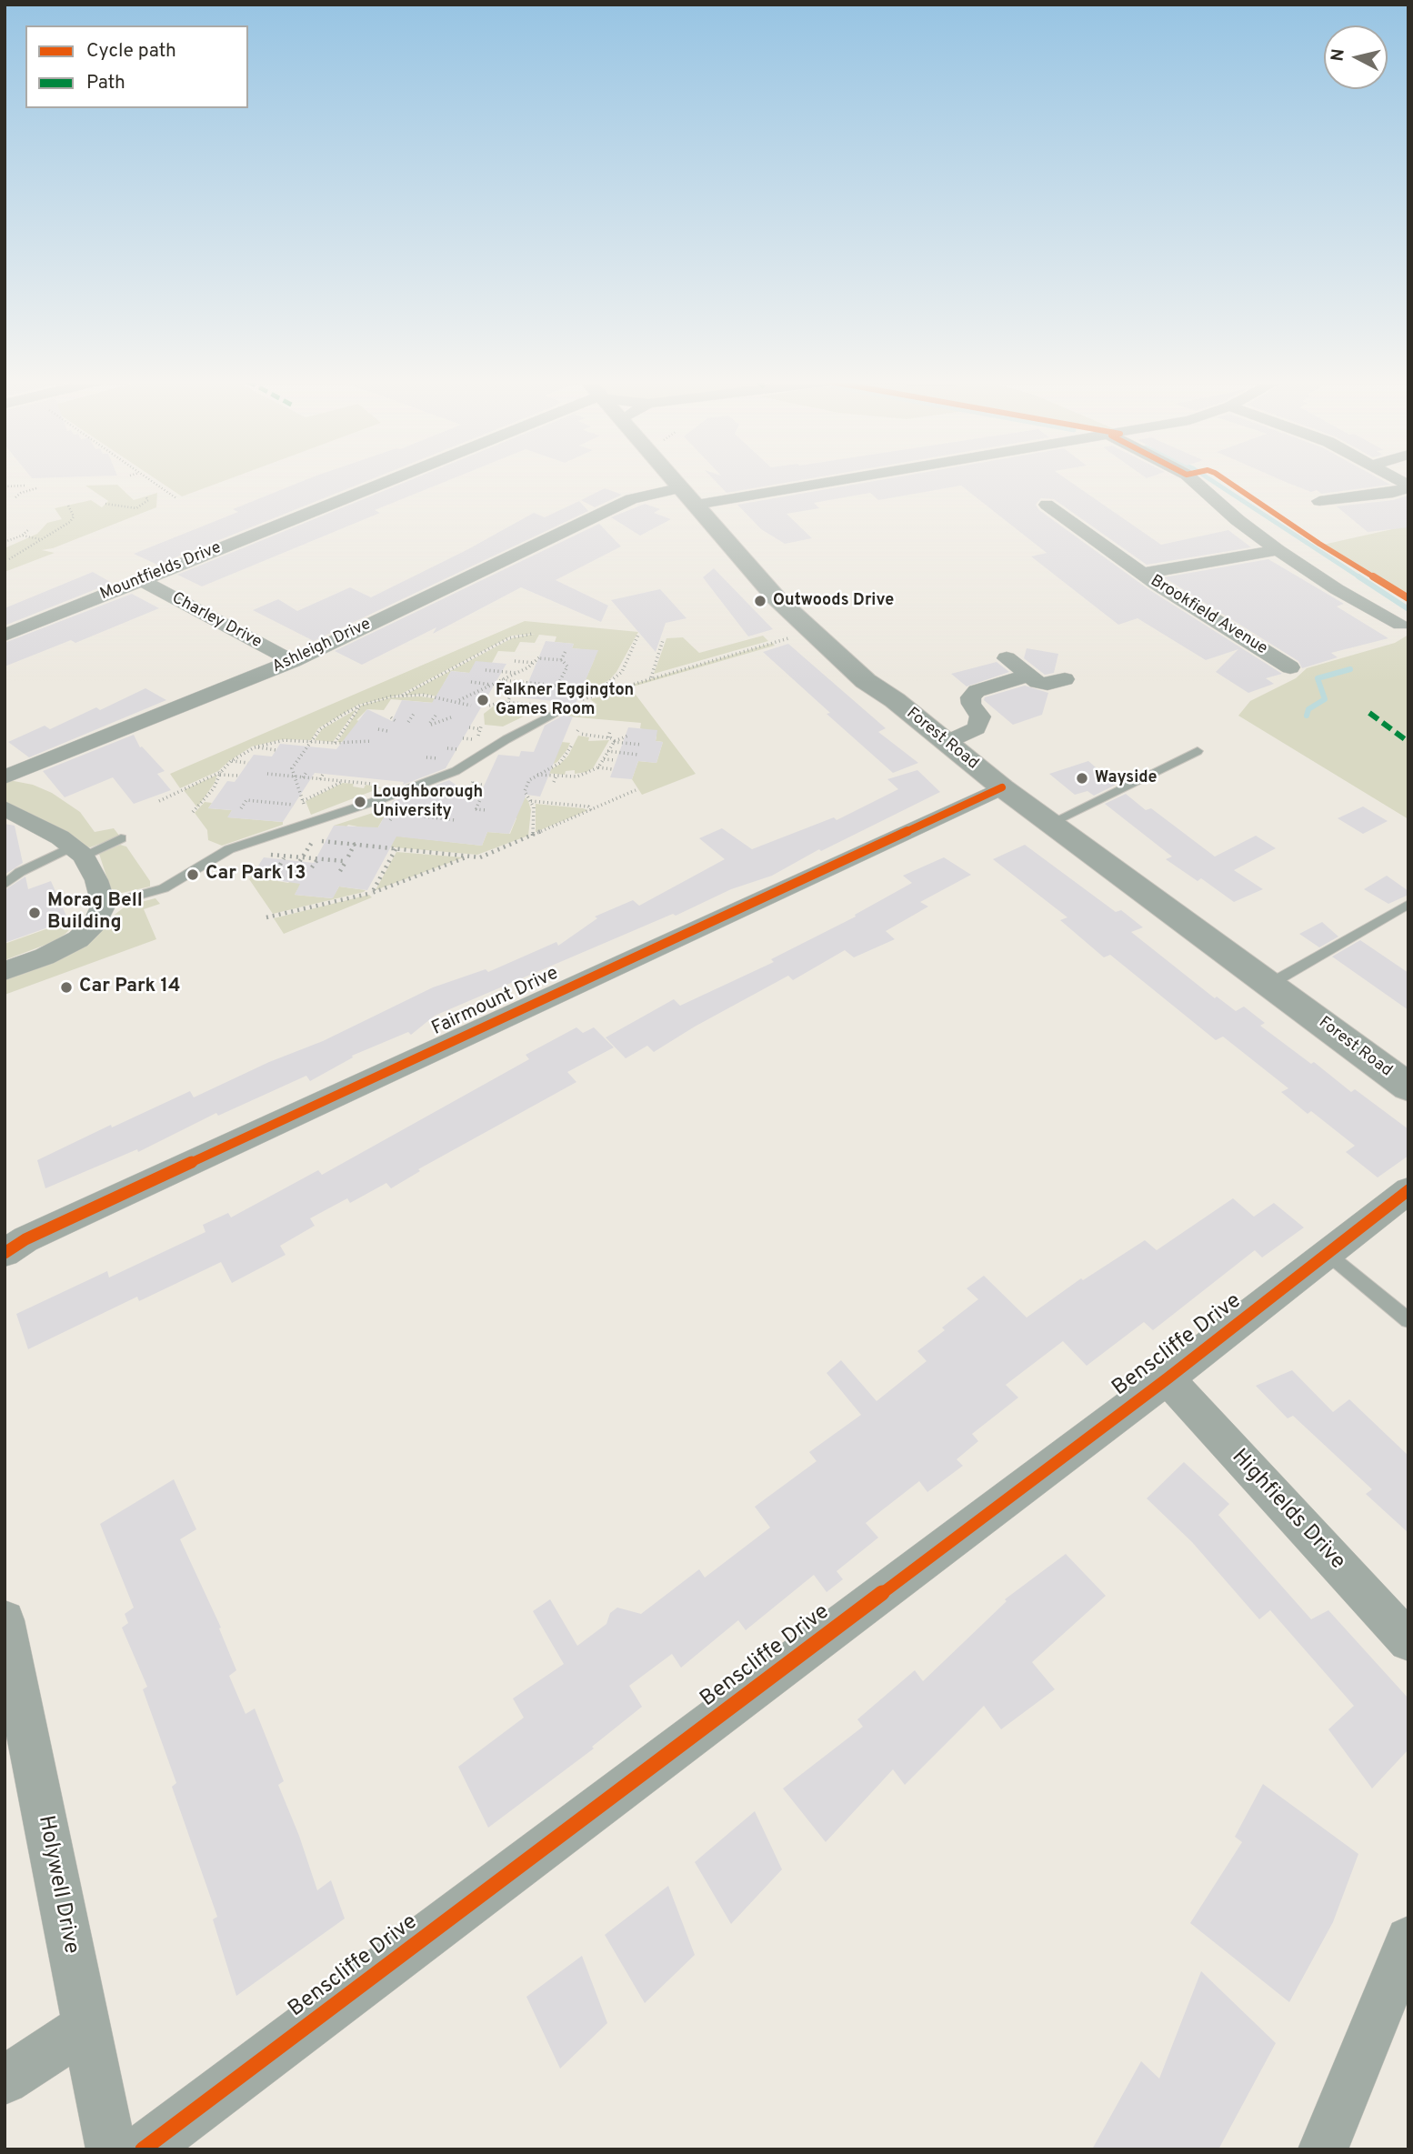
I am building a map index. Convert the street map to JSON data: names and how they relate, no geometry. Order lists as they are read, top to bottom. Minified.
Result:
{"streets":{"street":["Mountfields Drive","Brookfield Avenue","Charley Drive","Ashleigh Drive","Forest Road","Fairmount Drive","Benscliffe Drive","Highfields Drive","Holywell Drive"]},"crossings":[["Mountfields Drive","Charley Drive"],["Charley Drive","Ashleigh Drive"],["Ashleigh Drive","Forest Road"],["Forest Road","Fairmount Drive"],["Benscliffe Drive","Highfields Drive"]],"places":["Outwoods Drive","Falkner Eggington Games Room","Wayside","Loughborough University","Car Park 13","Morag Bell Building","Car Park 14"],"legend":["Cycle path","Path"],"north":"left"}
